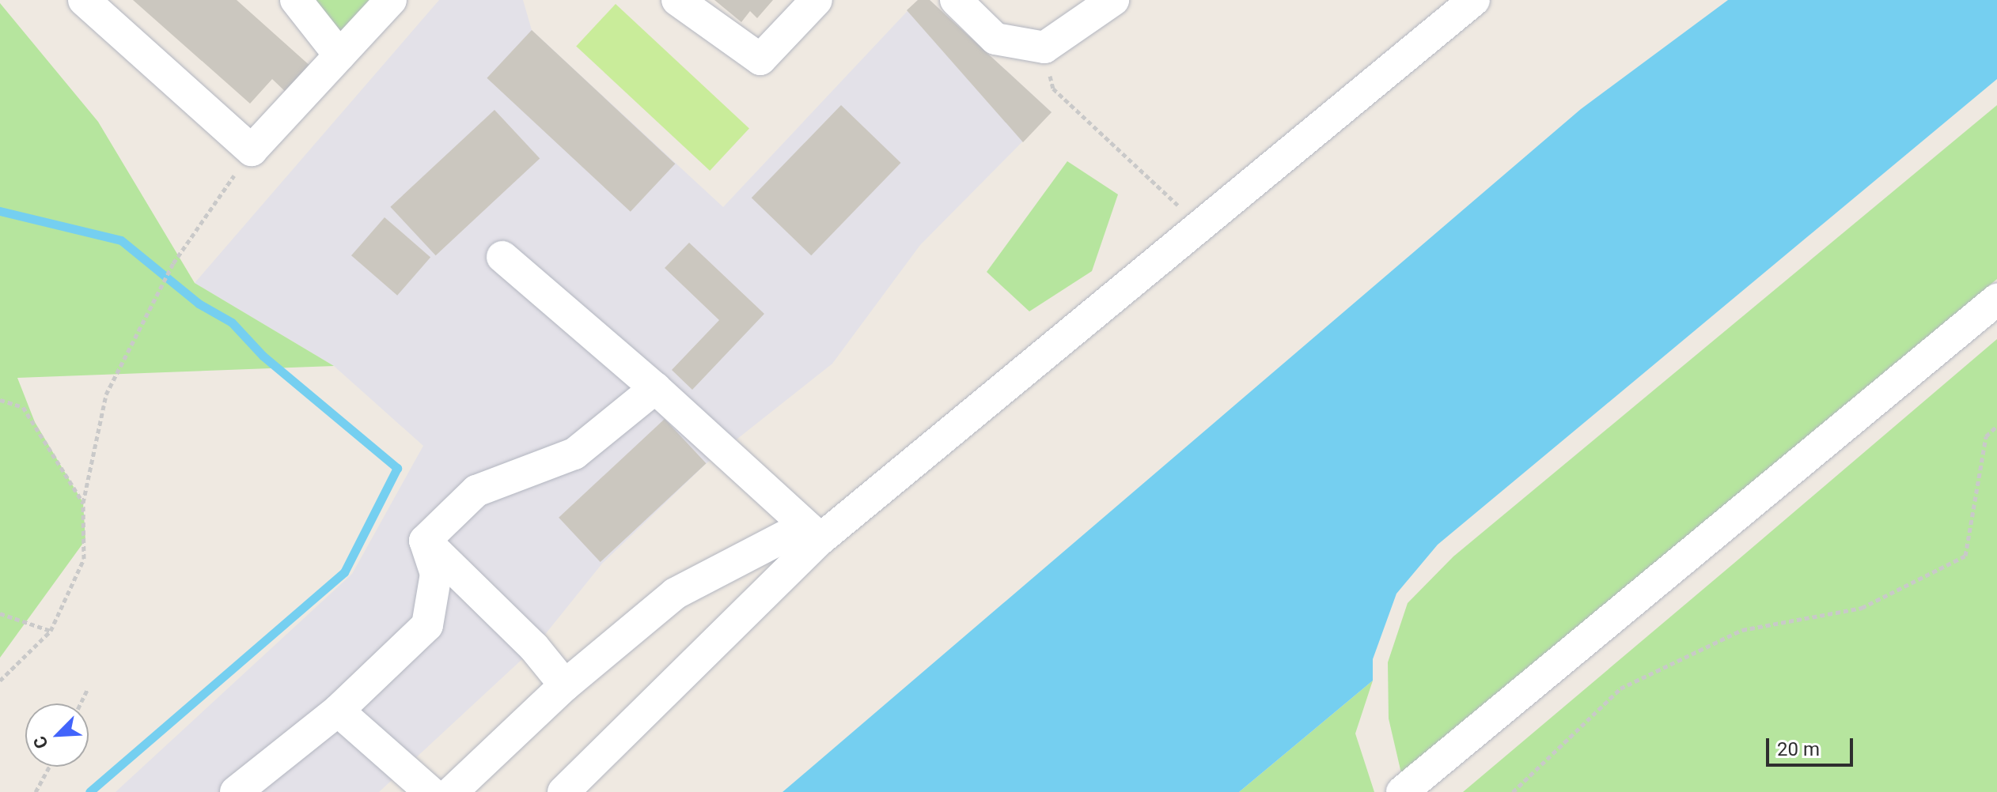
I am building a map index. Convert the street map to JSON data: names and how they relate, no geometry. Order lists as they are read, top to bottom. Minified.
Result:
{"scale_bar":"20 m","north":"bottom left"}
